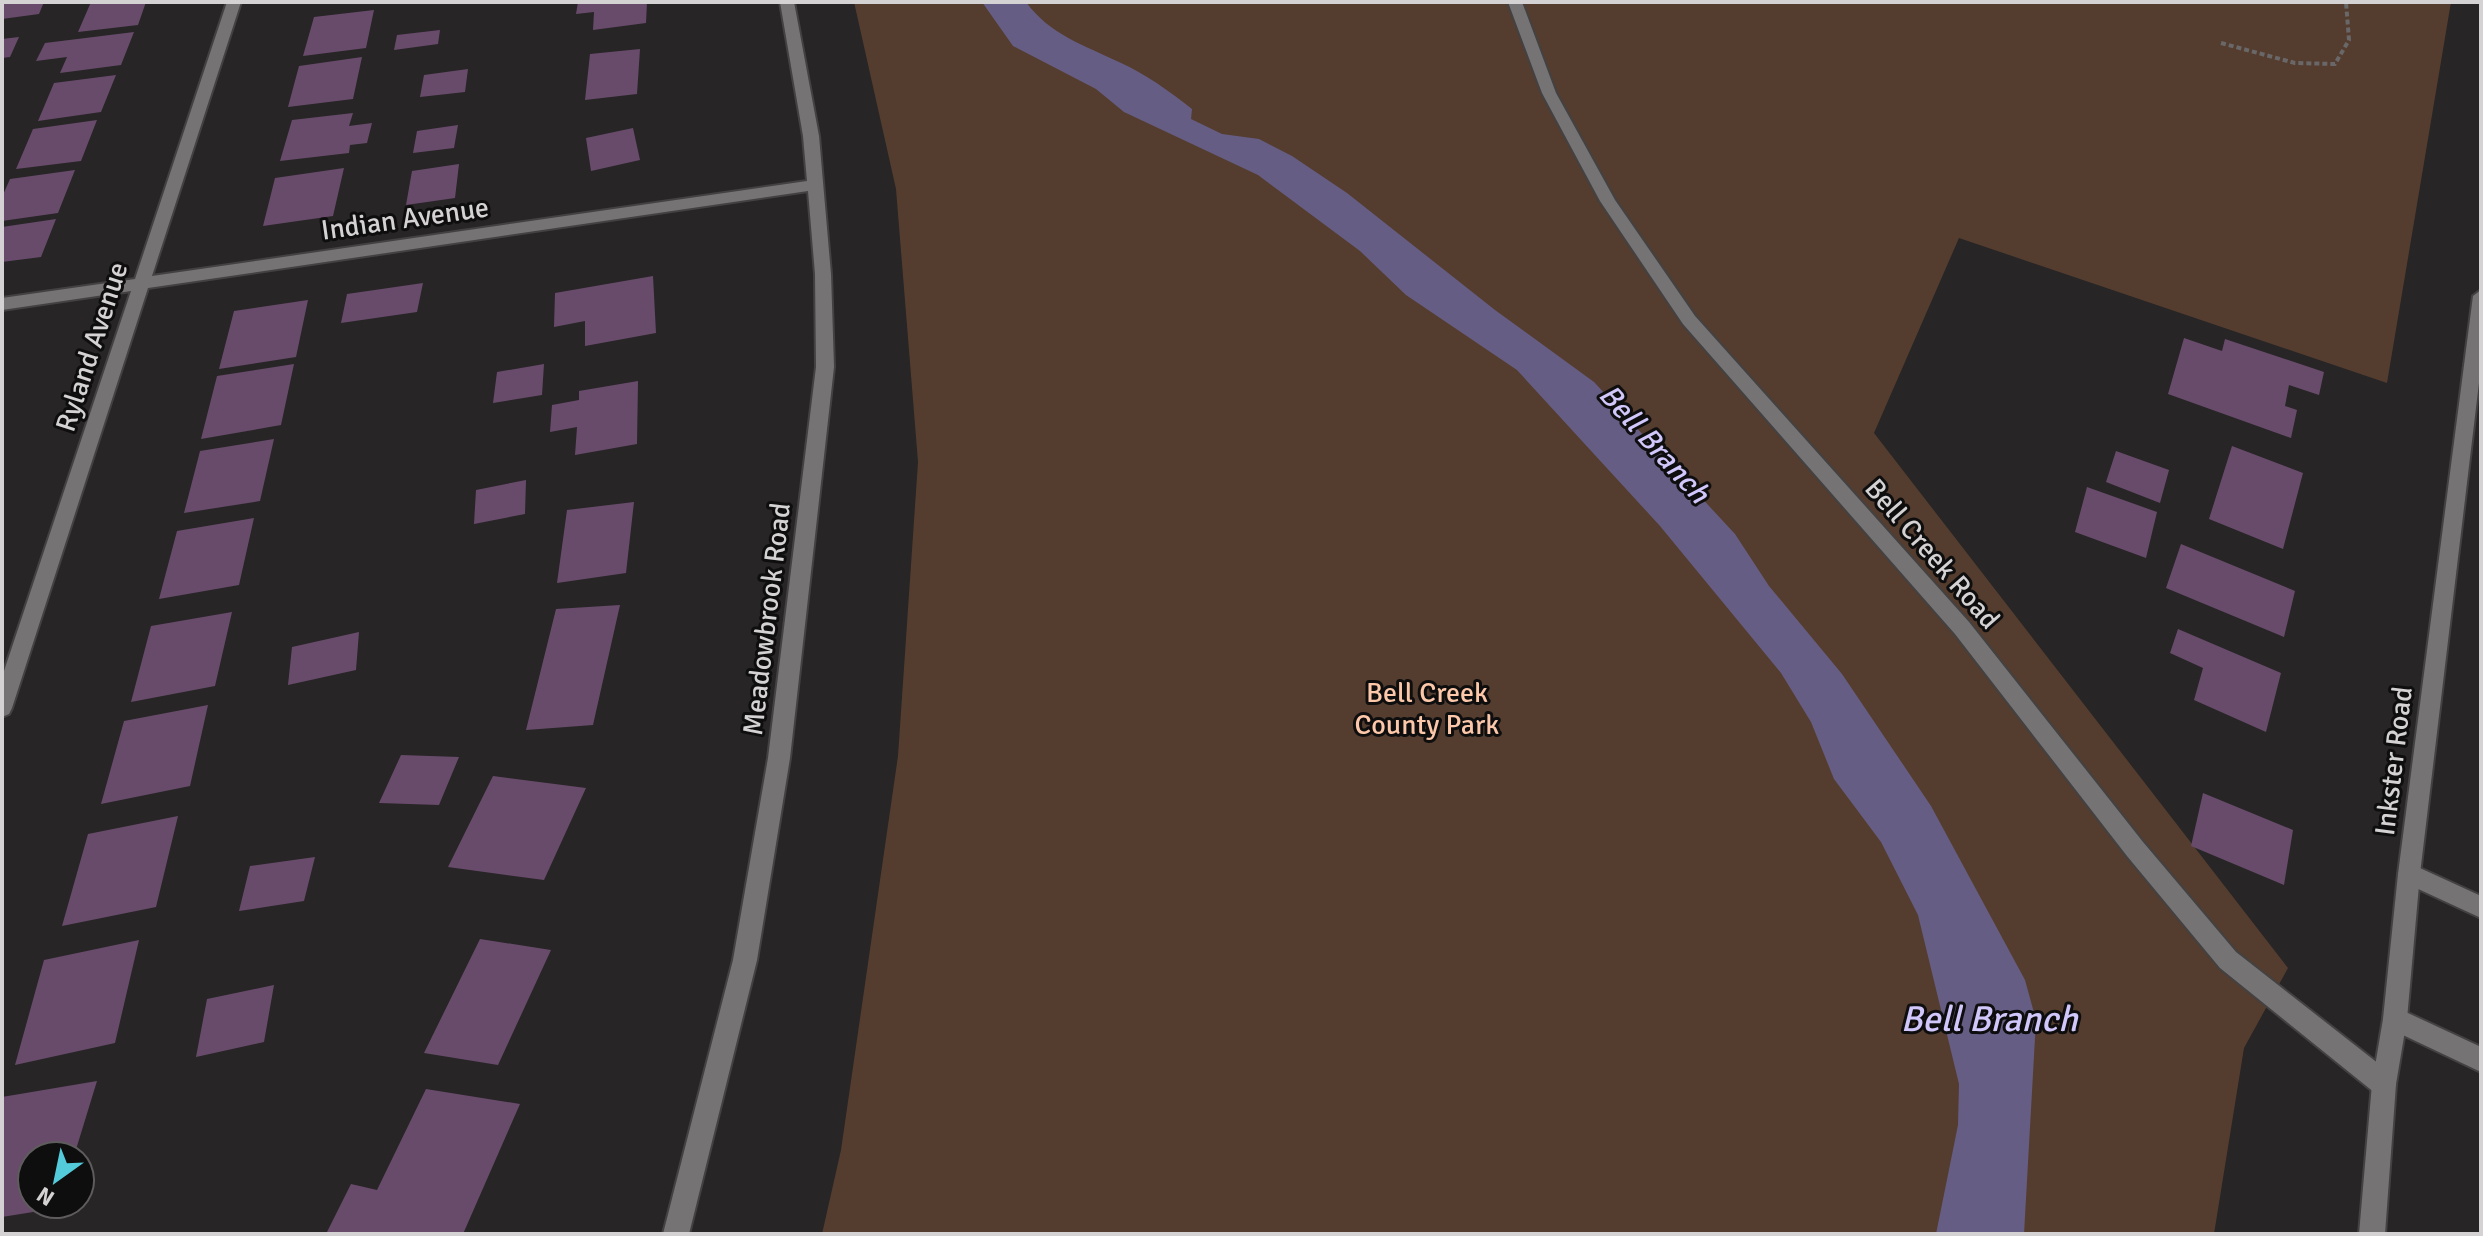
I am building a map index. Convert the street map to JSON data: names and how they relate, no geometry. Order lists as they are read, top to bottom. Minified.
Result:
{"streets":{"street":["Indian Avenue","Ryland Avenue","Bell Creek Road","Meadowbrook Road","Inkster Road"]},"crossings":[["Indian Avenue","Ryland Avenue"],["Indian Avenue","Meadowbrook Road"],["Bell Creek Road","Inkster Road"]],"water":["Bell Branch"],"parks":["Bell Creek County Park"],"north":"bottom left"}
